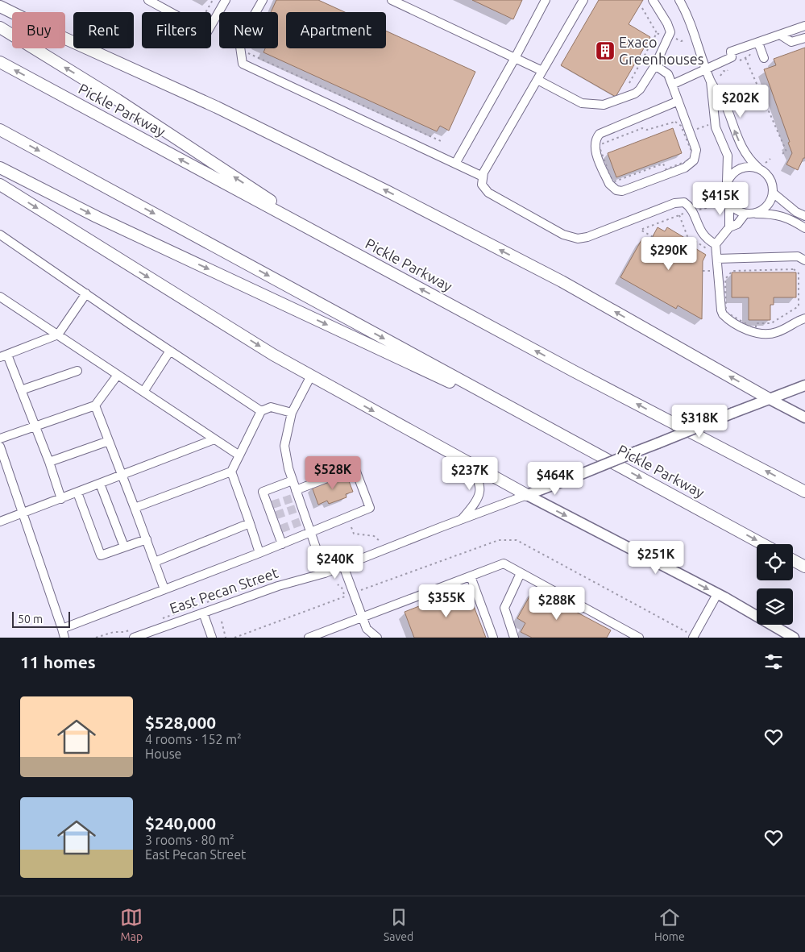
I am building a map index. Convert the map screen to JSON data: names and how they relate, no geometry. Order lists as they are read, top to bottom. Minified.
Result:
{"streets":{"highway":["Pickle Parkway"],"street":["East Pecan Street"]},"places":{"building":["Exaco Greenhouses"]},"scale_bar":"50 m","page":{"chip":["Buy","Rent","Filters","New","Apartment"],"price":["$202K","$415K","$290K","$318K","$528K","$237K","$464K","$251K","$240K","$355K","$288K"],"scale":"50 m","heading":"11 homes","list":[{"name":"$528,000","note":"4 rooms · 152 m² · House"},{"name":"$240,000","note":"3 rooms · 80 m² · East Pecan Street"}],"tabs":["Map","Saved","Home"]}}
